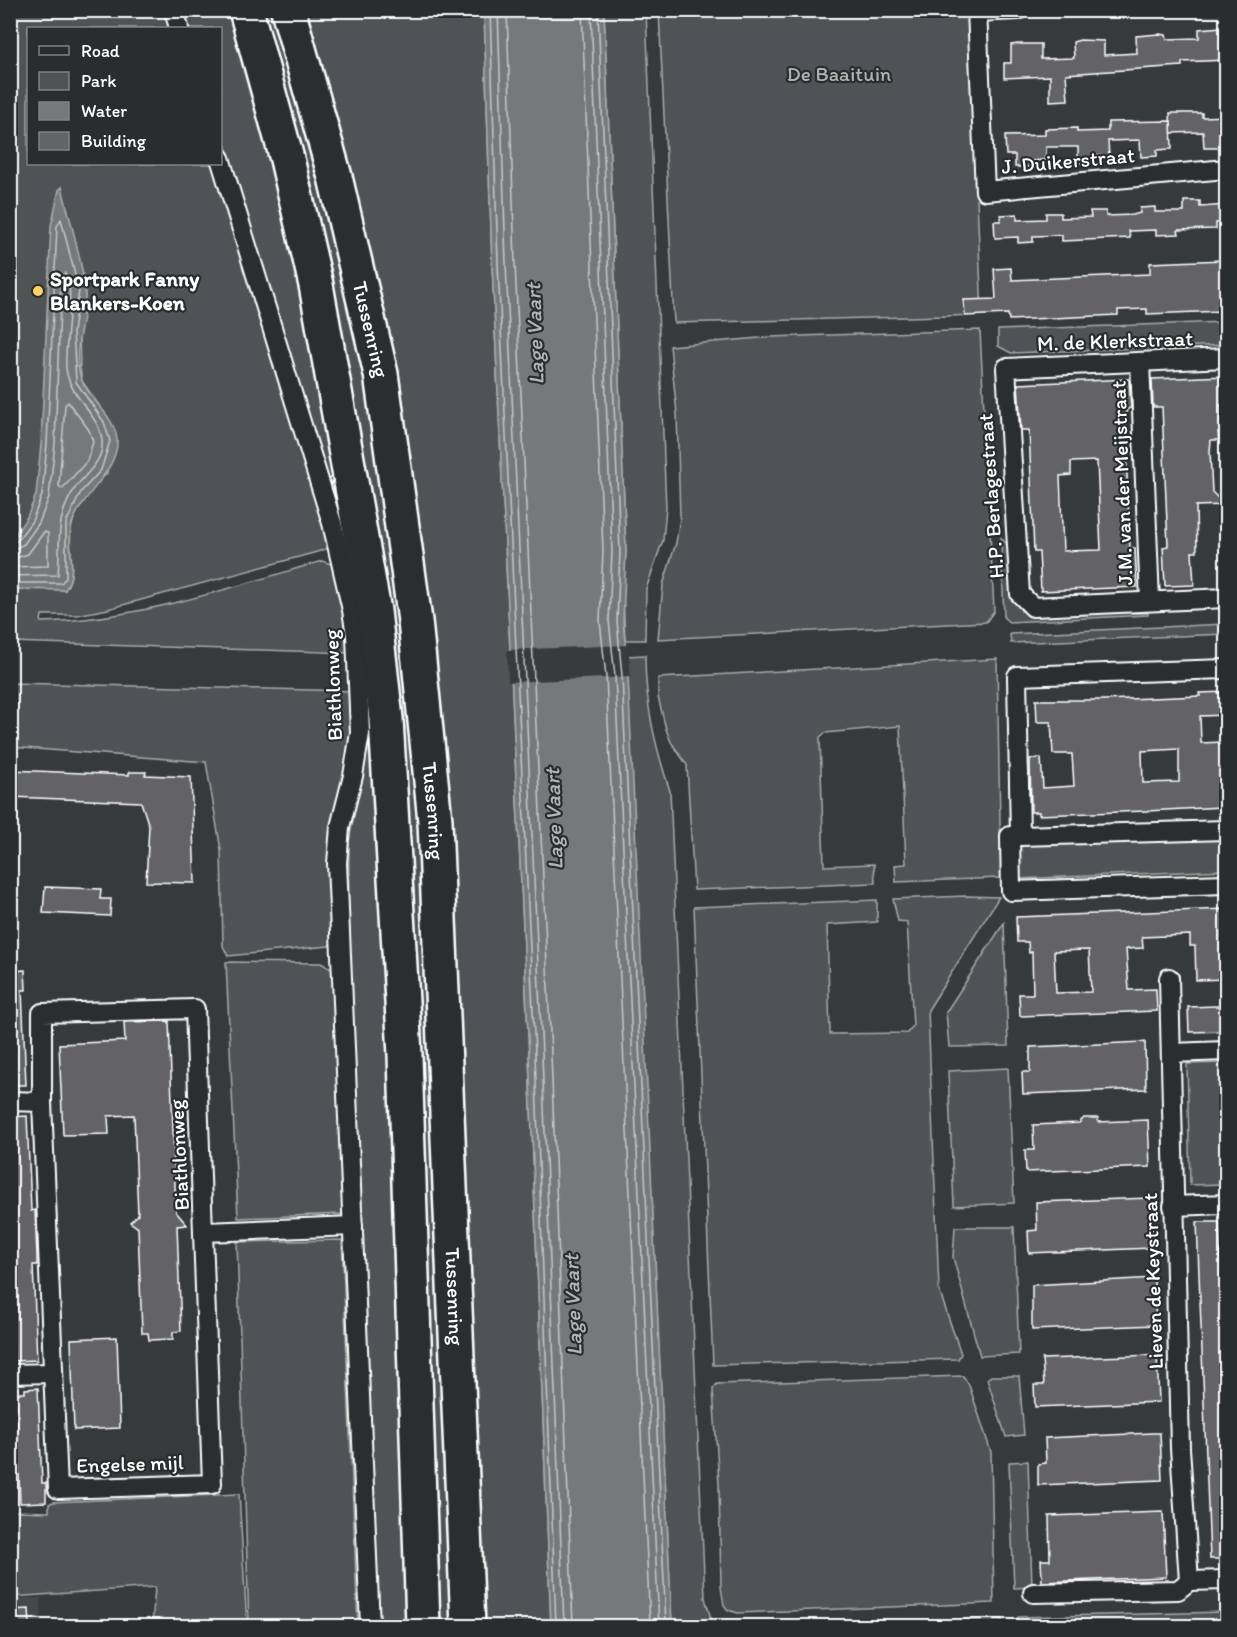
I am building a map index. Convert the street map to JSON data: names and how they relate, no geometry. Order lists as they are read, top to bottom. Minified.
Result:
{"streets":{"highway":["Tussenring"],"street":["J. Duikerstraat","M. de Klerkstraat","J.M. van der Meijstraat","H.P. Berlagestraat","Biathlonweg","Lieven de Keystraat","Engelse mijl"]},"crossings":[["M. de Klerkstraat","J.M. van der Meijstraat"],["M. de Klerkstraat","H.P. Berlagestraat"],["J.M. van der Meijstraat","H.P. Berlagestraat"],["Biathlonweg","Engelse mijl"]],"water":["Lage Vaart"],"parks":["De Baaituin"],"places":["Sportpark Fanny Blankers-Koen"],"legend":["Road","Park","Water","Building"]}
